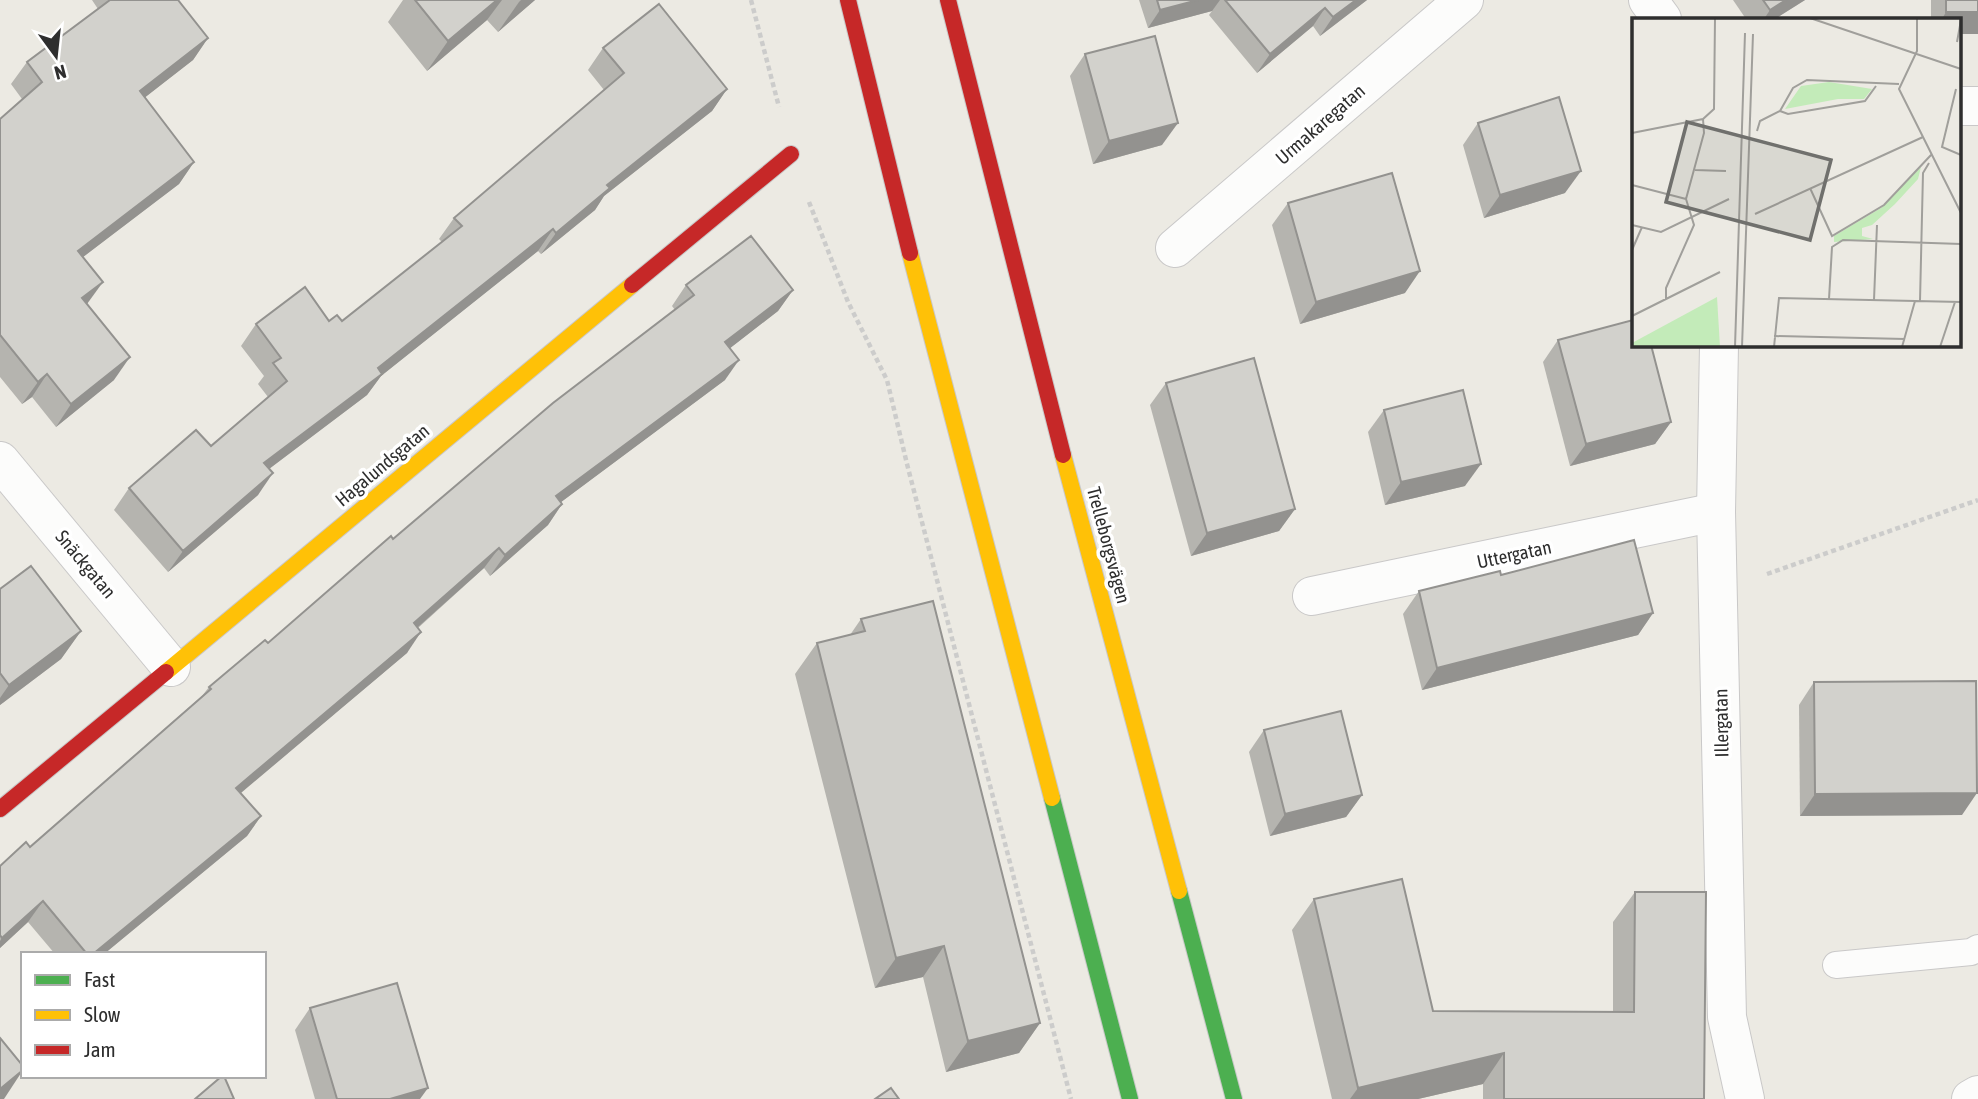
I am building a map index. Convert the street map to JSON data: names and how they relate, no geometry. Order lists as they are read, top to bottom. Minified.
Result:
{"streets":{"main road":["Hagalundsgatan","Trelleborgsvägen"],"street":["Urmakaregatan","Uttergatan","Snäckgatan","Illergatan"]},"crossings":[["Hagalundsgatan","Snäckgatan"],["Uttergatan","Illergatan"]],"legend":["Fast","Slow","Jam"],"north":"bottom"}
